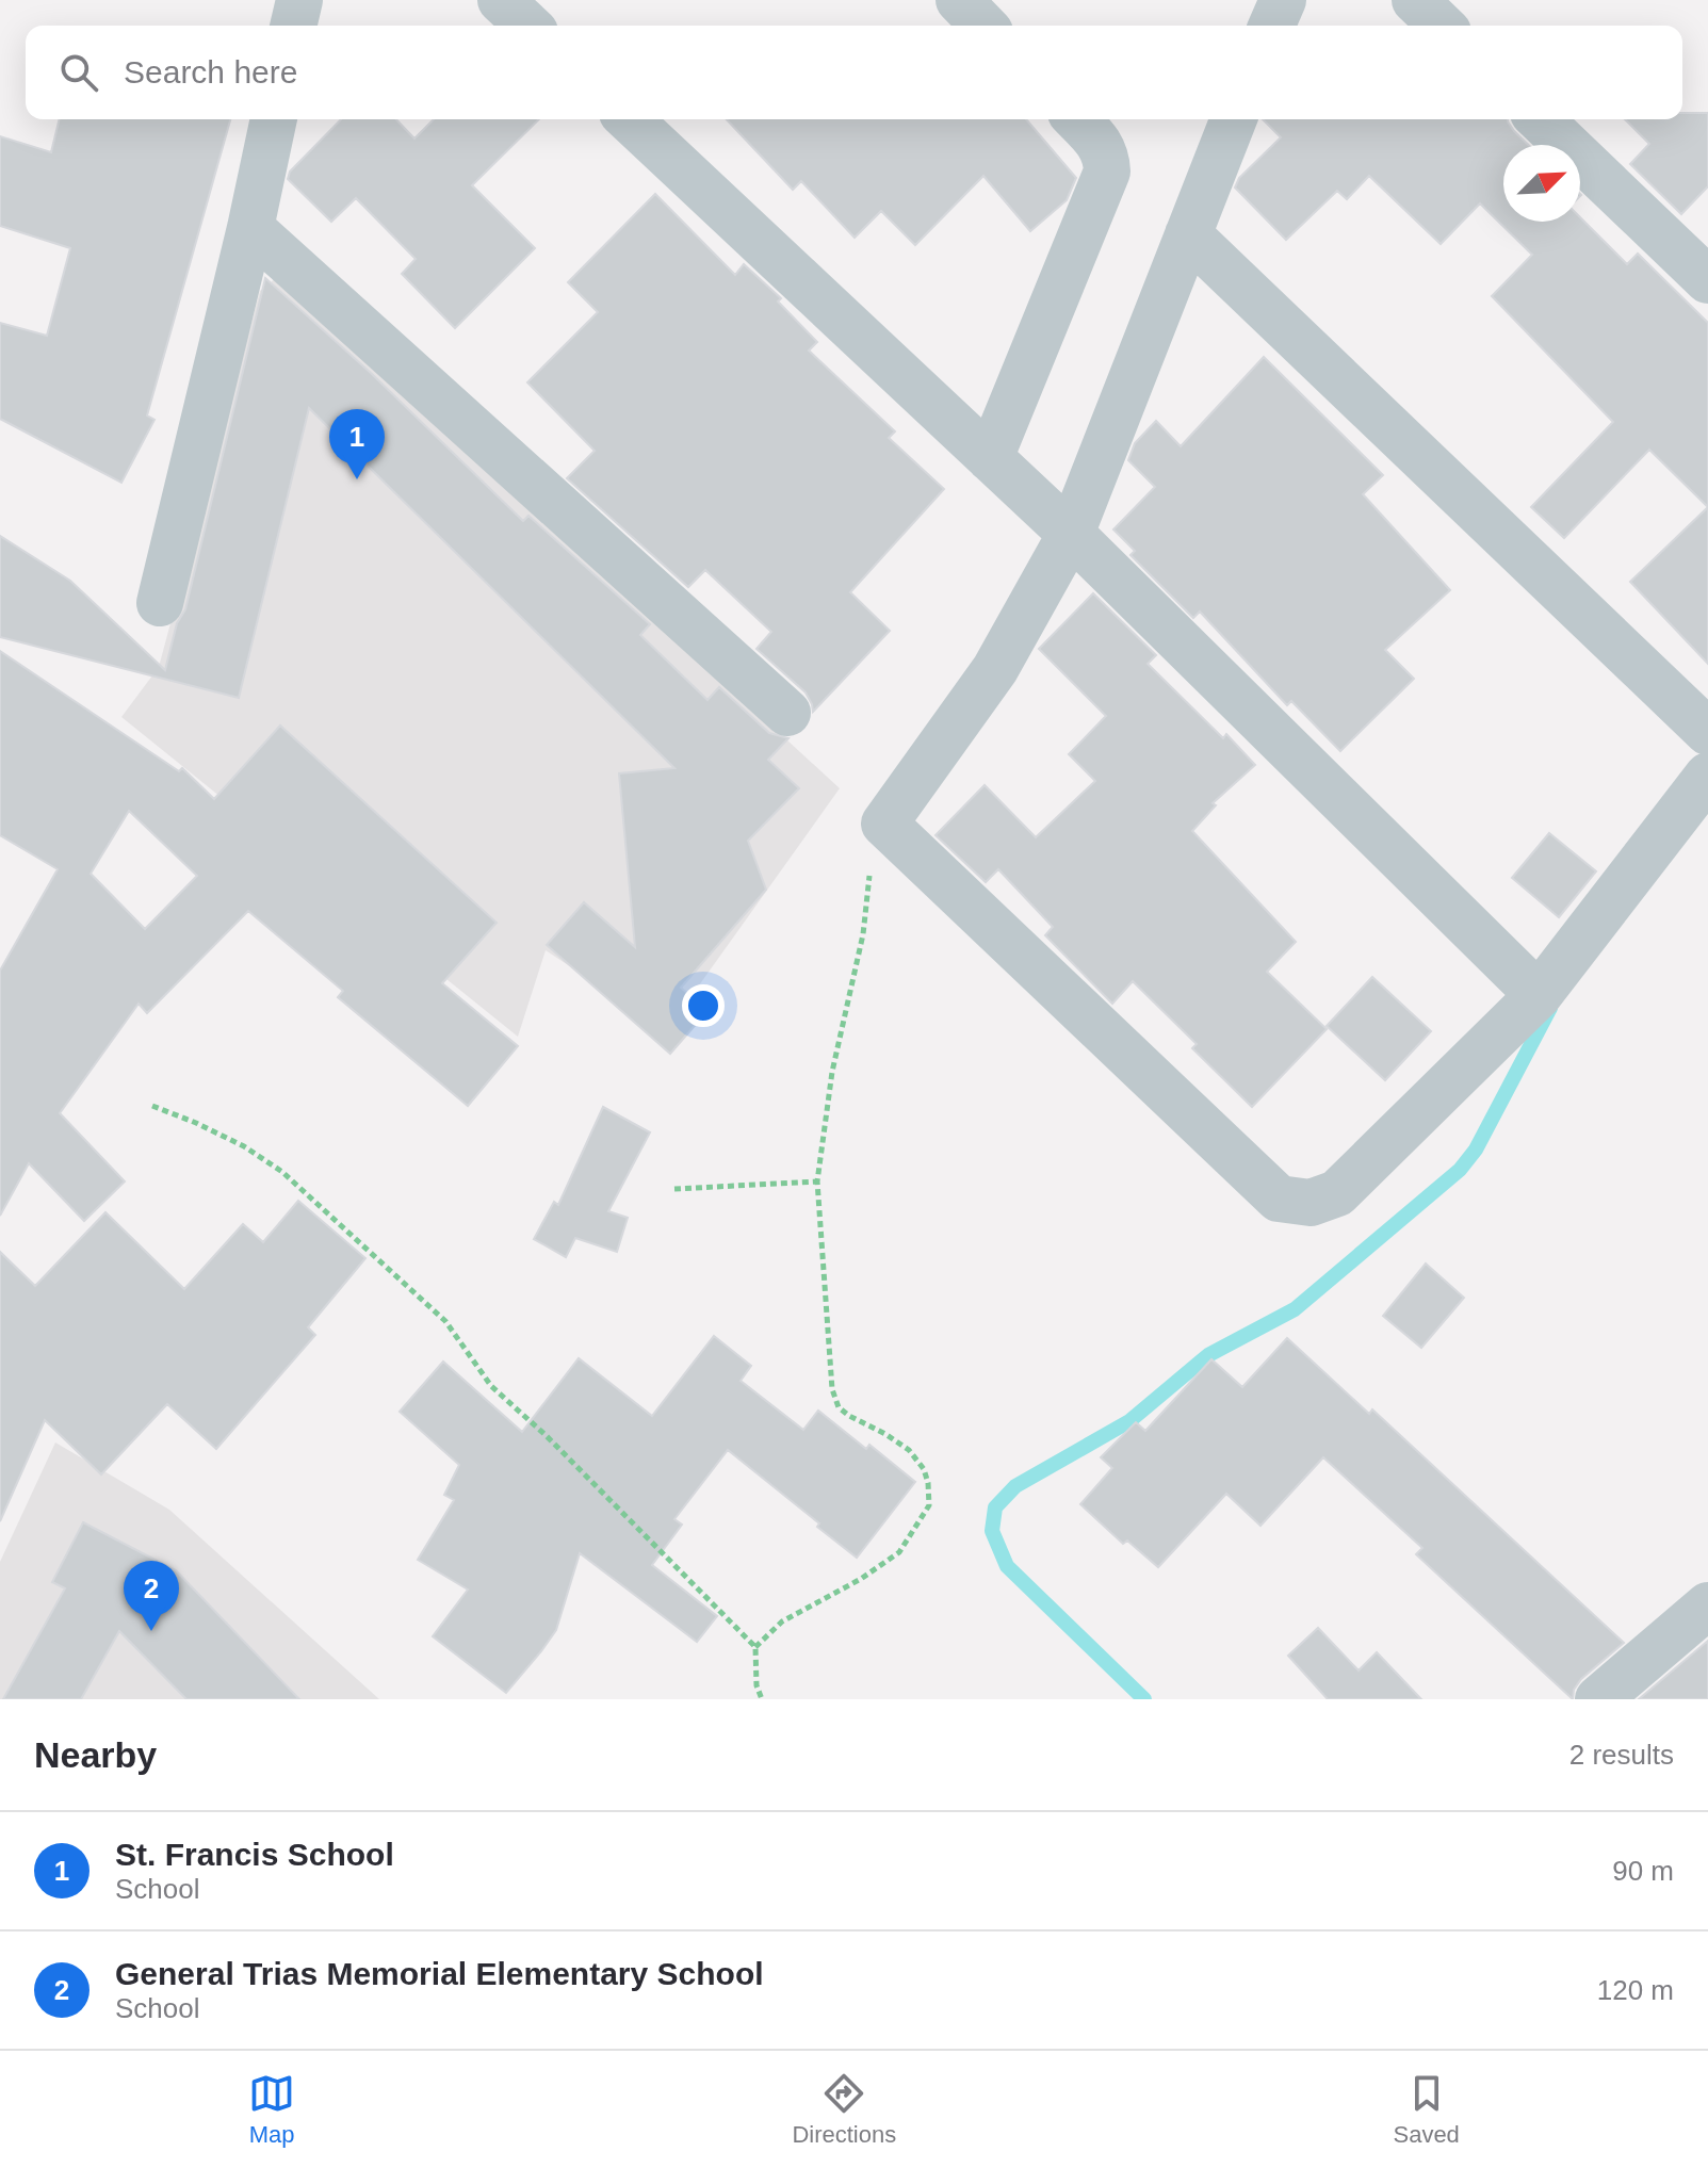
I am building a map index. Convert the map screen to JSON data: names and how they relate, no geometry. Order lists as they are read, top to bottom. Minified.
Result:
{"north":"top right","page":{"search":"Search here","pins":["1","2"],"heading":["Nearby","2 results"],"list":[{"mark":"1","name":"St. Francis School","note":"School","value":"90 m"},{"mark":"2","name":"General Trias Memorial Elementary School","note":"School","value":"120 m"}],"nav":["Map","Directions","Saved"]}}
